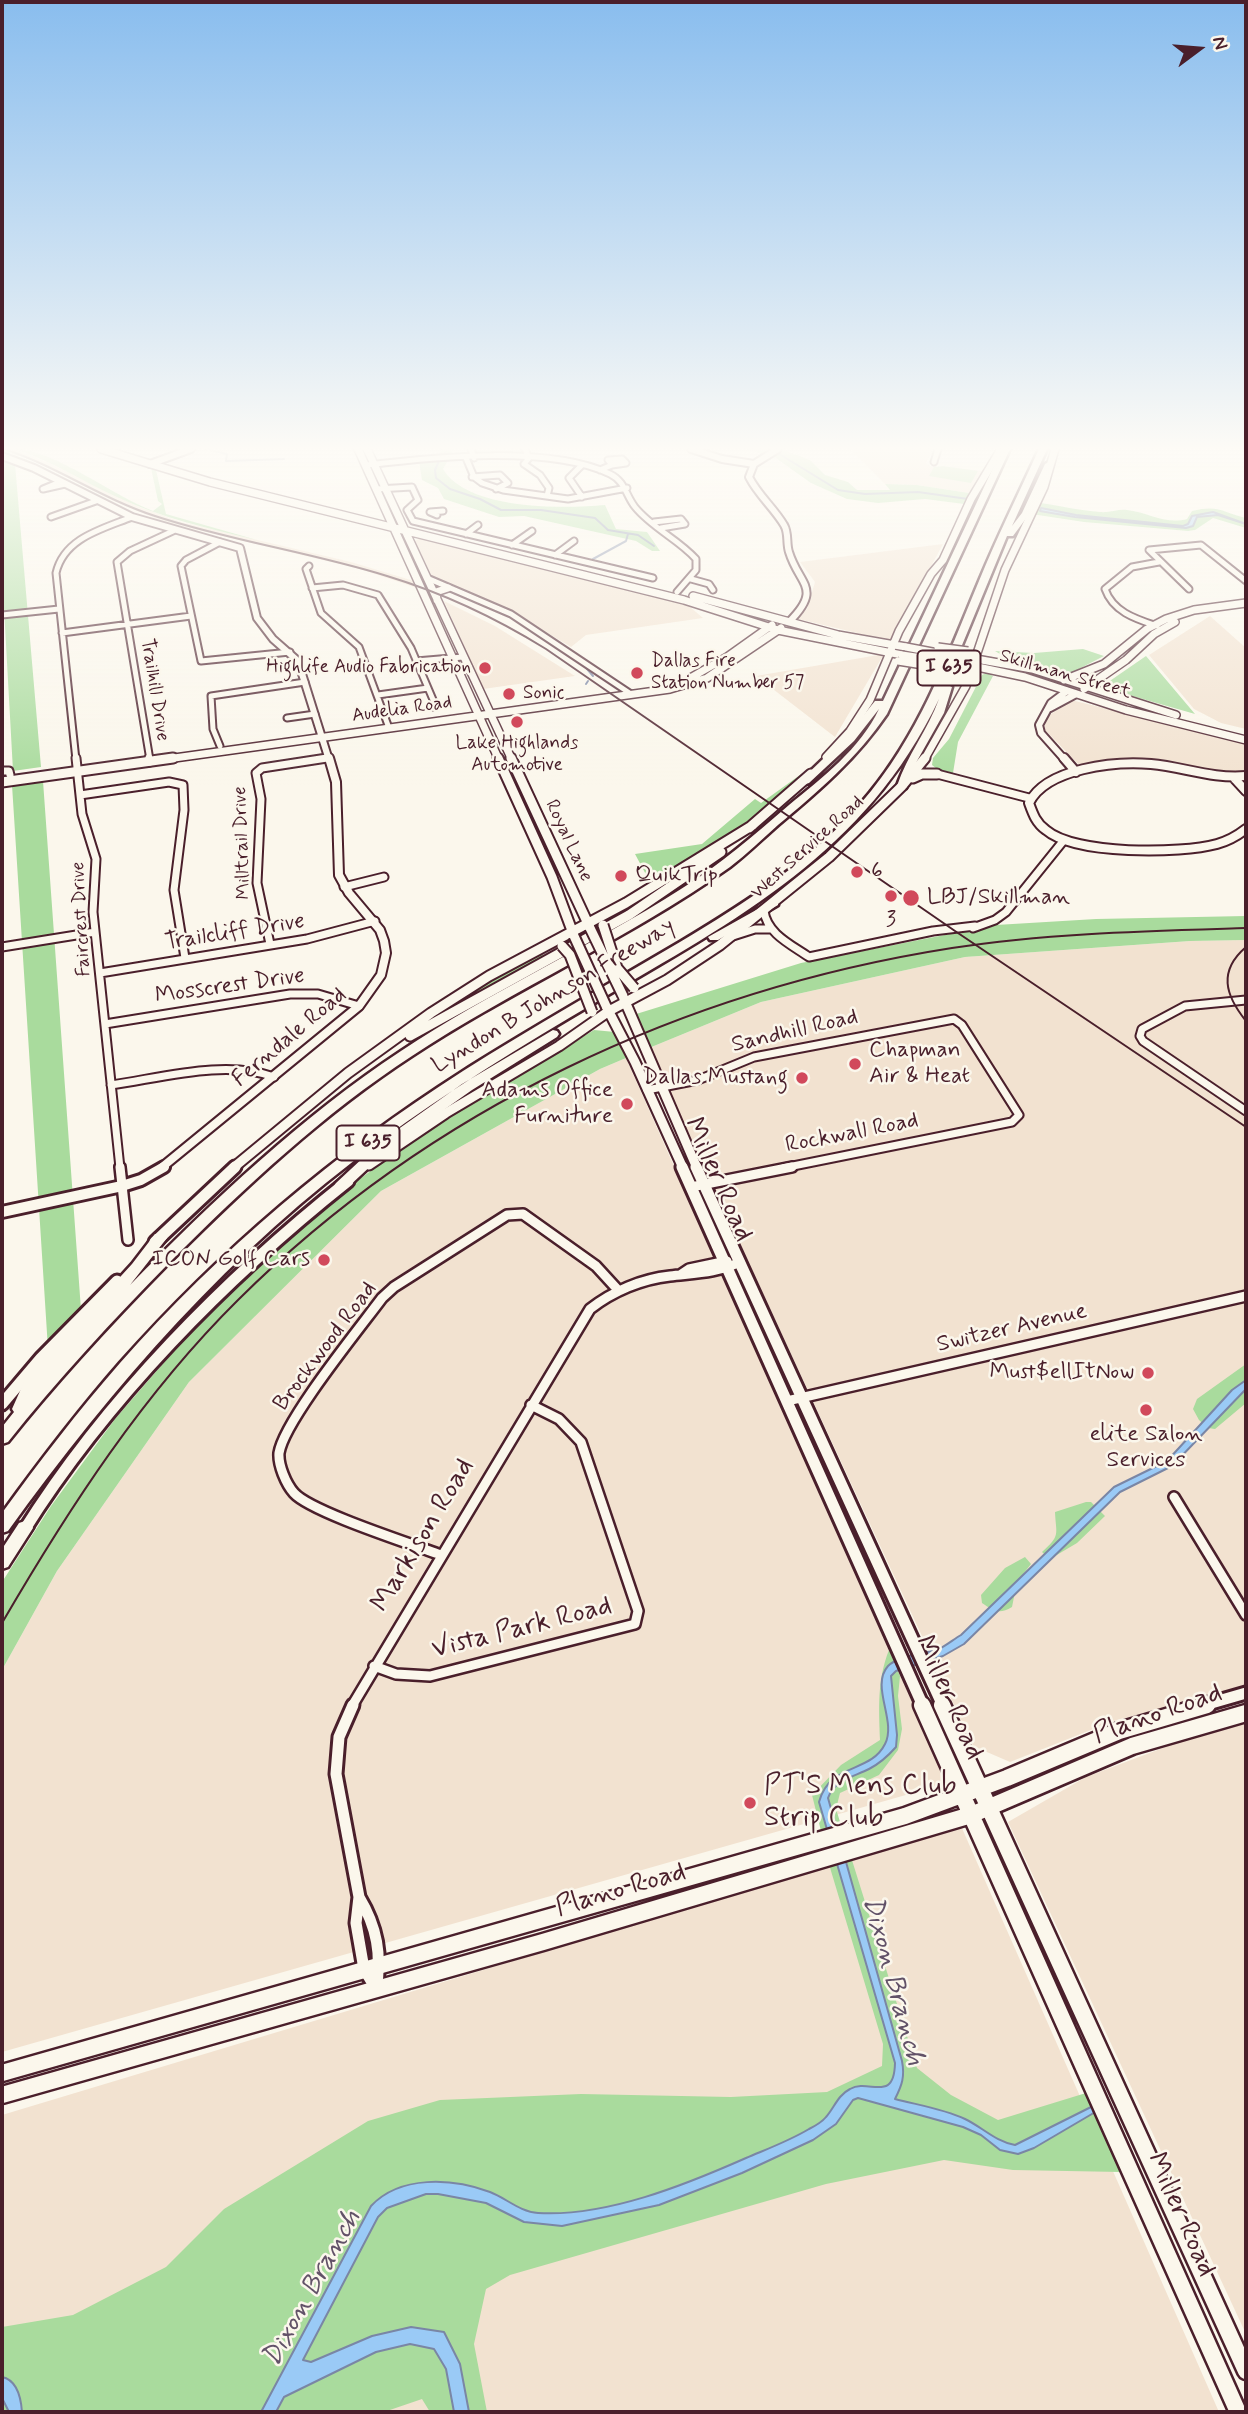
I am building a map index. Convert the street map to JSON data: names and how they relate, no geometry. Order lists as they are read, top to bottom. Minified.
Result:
{"streets":{"highway":["I 635","Lyndon B Johnson Freeway"],"main road":["Skillman Street","Audelia Road","Royal Lane","West Service Road","Miller Road","Plano Road"],"street":["Trailhill Drive","Milltrail Drive","Faircrest Drive","Trailcliff Drive","Mosscrest Drive","Sandhill Road","Ferndale Road","Rockwall Road","Switzer Avenue","Brockwood Road","Markison Road","Vista Park Road"]},"crossings":[["Skillman Street","Audelia Road"],["Skillman Street","West Service Road"],["Skillman Street","Lyndon B Johnson Freeway"],["Trailhill Drive","Audelia Road"],["Audelia Road","Royal Lane"],["Audelia Road","Faircrest Drive"],["Royal Lane","West Service Road"],["Royal Lane","Miller Road"],["Milltrail Drive","Trailcliff Drive"],["West Service Road","Miller Road"],["Faircrest Drive","Trailcliff Drive"],["Faircrest Drive","Mosscrest Drive"],["Faircrest Drive","Ferndale Road"],["Trailcliff Drive","Ferndale Road"],["Mosscrest Drive","Ferndale Road"],["Sandhill Road","Rockwall Road"],["Sandhill Road","Miller Road"],["Rockwall Road","Miller Road"],["Miller Road","Switzer Avenue"],["Miller Road","Markison Road"],["Miller Road","Plano Road"],["Brockwood Road","Markison Road"],["Markison Road","Vista Park Road"],["Markison Road","Plano Road"]],"water":["Dixon Branch"],"places":["Highlife Audio Fabrication","Dallas Fire Station Number 57","Sonic","Lake Highlands Automotive","6","QuikTrip","3","LBJ/Skillman","Chapman Air & Heat","Dallas Mustang","Adams Office Furniture","ICON Golf Cars","Must$ellItNow","elite Salon Services","PT'S Mens Club Strip Club"],"north":"right"}
